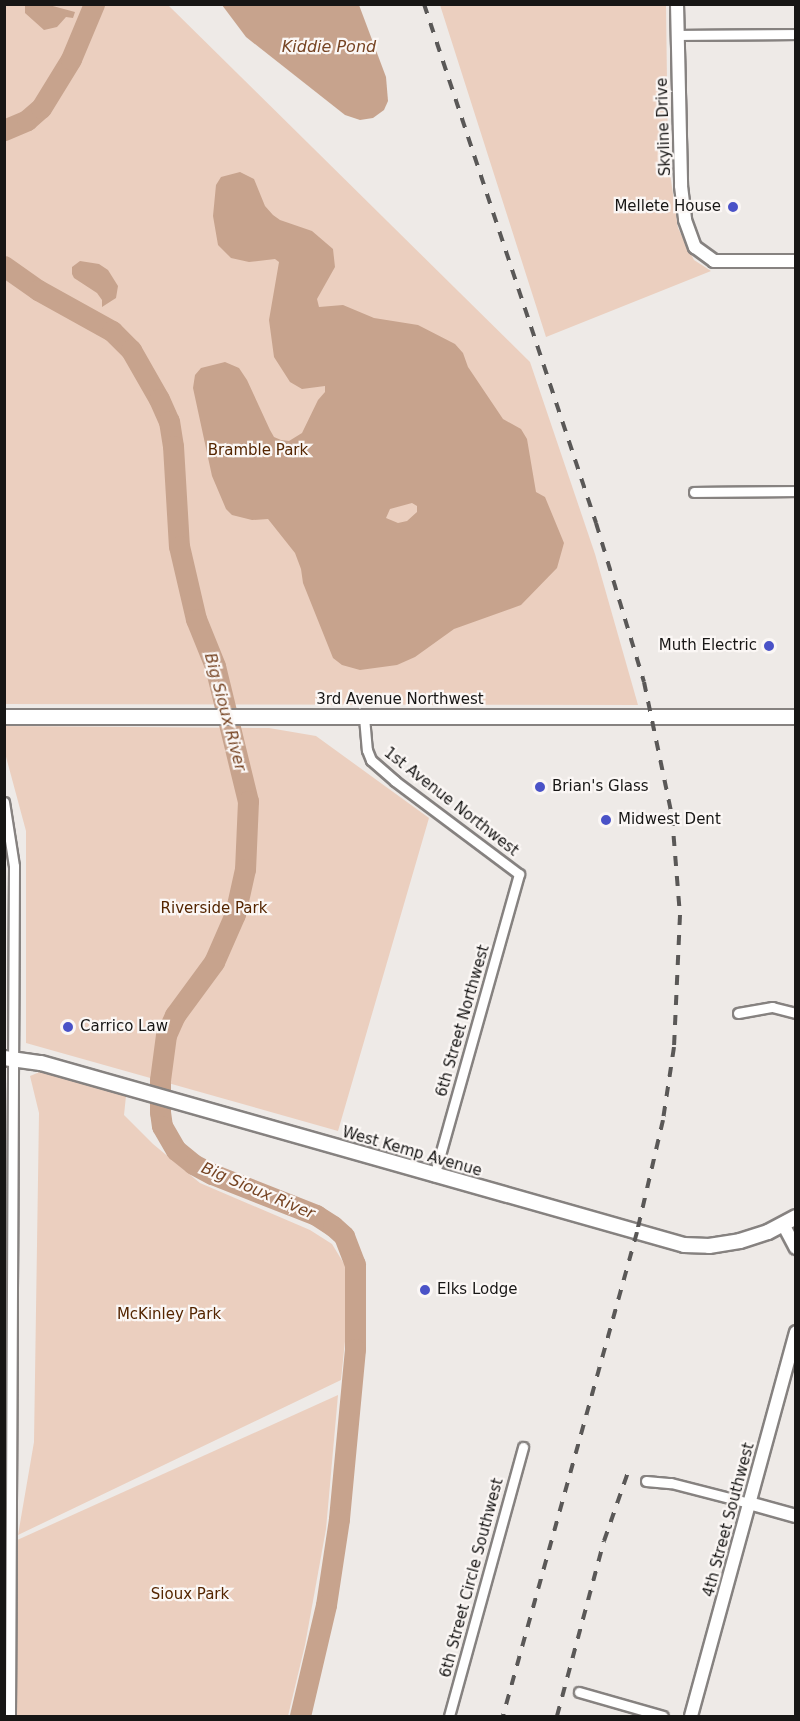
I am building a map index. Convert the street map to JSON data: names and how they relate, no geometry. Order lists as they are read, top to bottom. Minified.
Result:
{"streets":{"main road":["3rd Avenue Northwest","West Kemp Avenue"],"street":["Skyline Drive","1st Avenue Northwest","6th Street Northwest","4th Street Southwest","6th Street Circle Southwest"]},"crossings":[["3rd Avenue Northwest","1st Avenue Northwest"],["1st Avenue Northwest","6th Street Northwest"],["6th Street Northwest","West Kemp Avenue"]],"water":["Kiddie Pond","Big Sioux River"],"parks":["Bramble Park","Riverside Park","McKinley Park","Sioux Park"],"places":["Mellete House","Muth Electric","Brian's Glass","Midwest Dent","Carrico Law","Elks Lodge"]}
